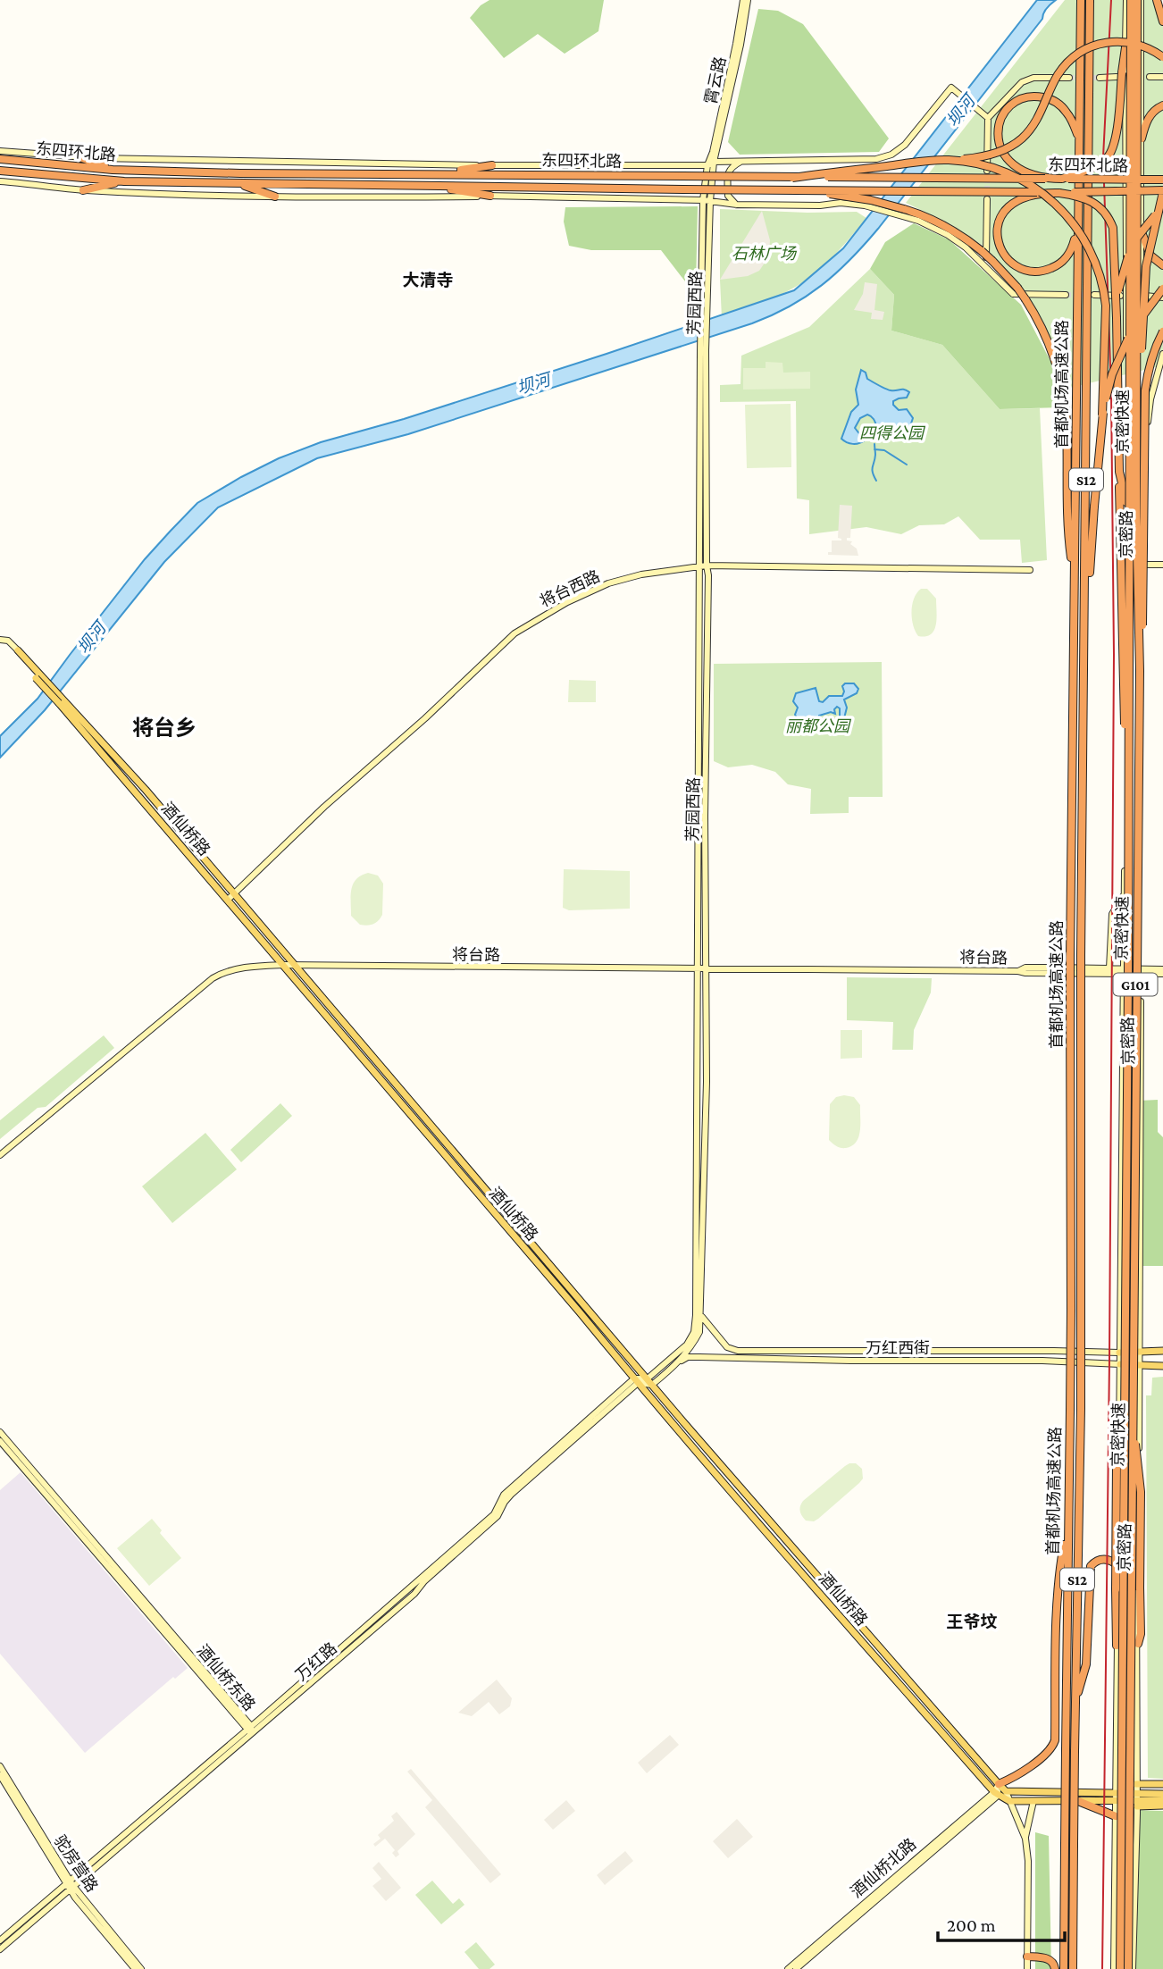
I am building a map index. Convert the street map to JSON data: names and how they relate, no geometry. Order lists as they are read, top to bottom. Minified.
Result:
{"streets":{"highway":["东四环北路","首都机场高速公路","京密快速","S12","G101"],"main road":["霄云路","芳园西路","京密路","将台西路","酒仙桥路","将台路","万红西街","万红路","酒仙桥东路","驼房营路","酒仙桥北路"]},"crossings":[["霄云路","东四环北路"],["霄云路","芳园西路"],["芳园西路","将台西路"],["芳园西路","酒仙桥路"],["芳园西路","将台路"],["芳园西路","万红西街"],["京密快速","京密路"],["京密路","将台路"],["京密路","万红西街"],["将台西路","酒仙桥路"],["酒仙桥路","将台路"],["酒仙桥路","万红路"],["酒仙桥路","酒仙桥北路"],["万红路","酒仙桥东路"],["万红路","驼房营路"]],"districts":["大清寺","将台乡","王爷坟"],"water":["坝河"],"parks":["石林广场","四得公园","丽都公园"],"scale_bar":"200 m"}
